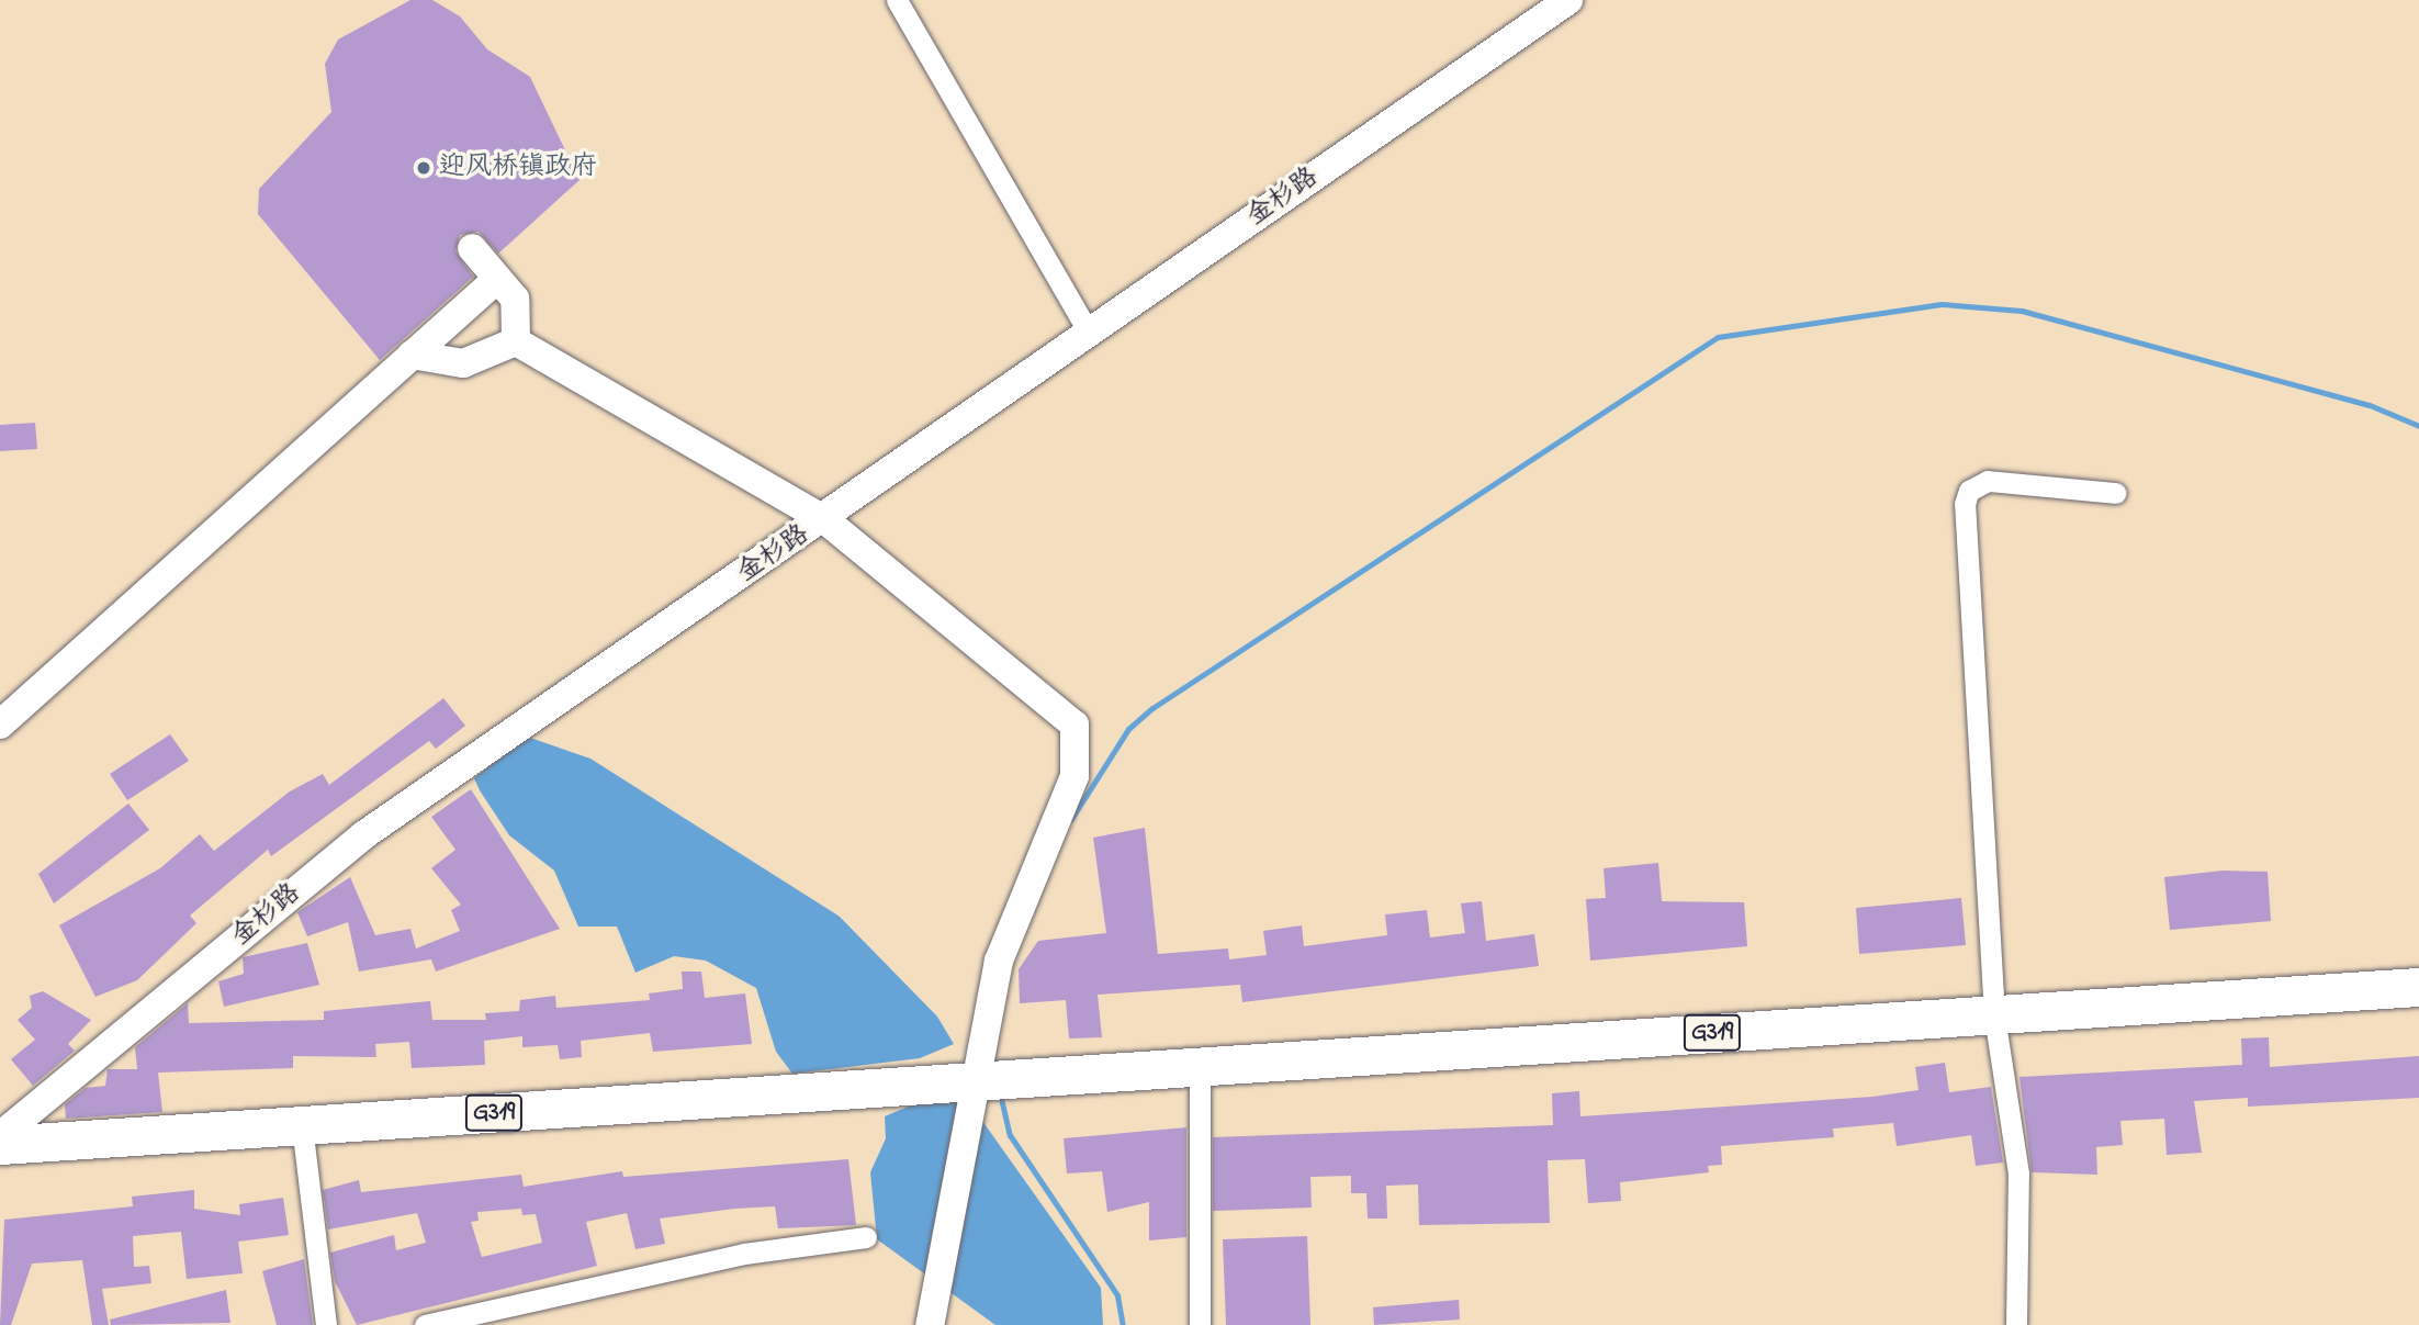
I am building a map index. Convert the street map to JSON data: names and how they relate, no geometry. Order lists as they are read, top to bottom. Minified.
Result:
{"streets":{"highway":["G319"],"street":["金杉路"]},"places":["迎风桥镇政府"]}
